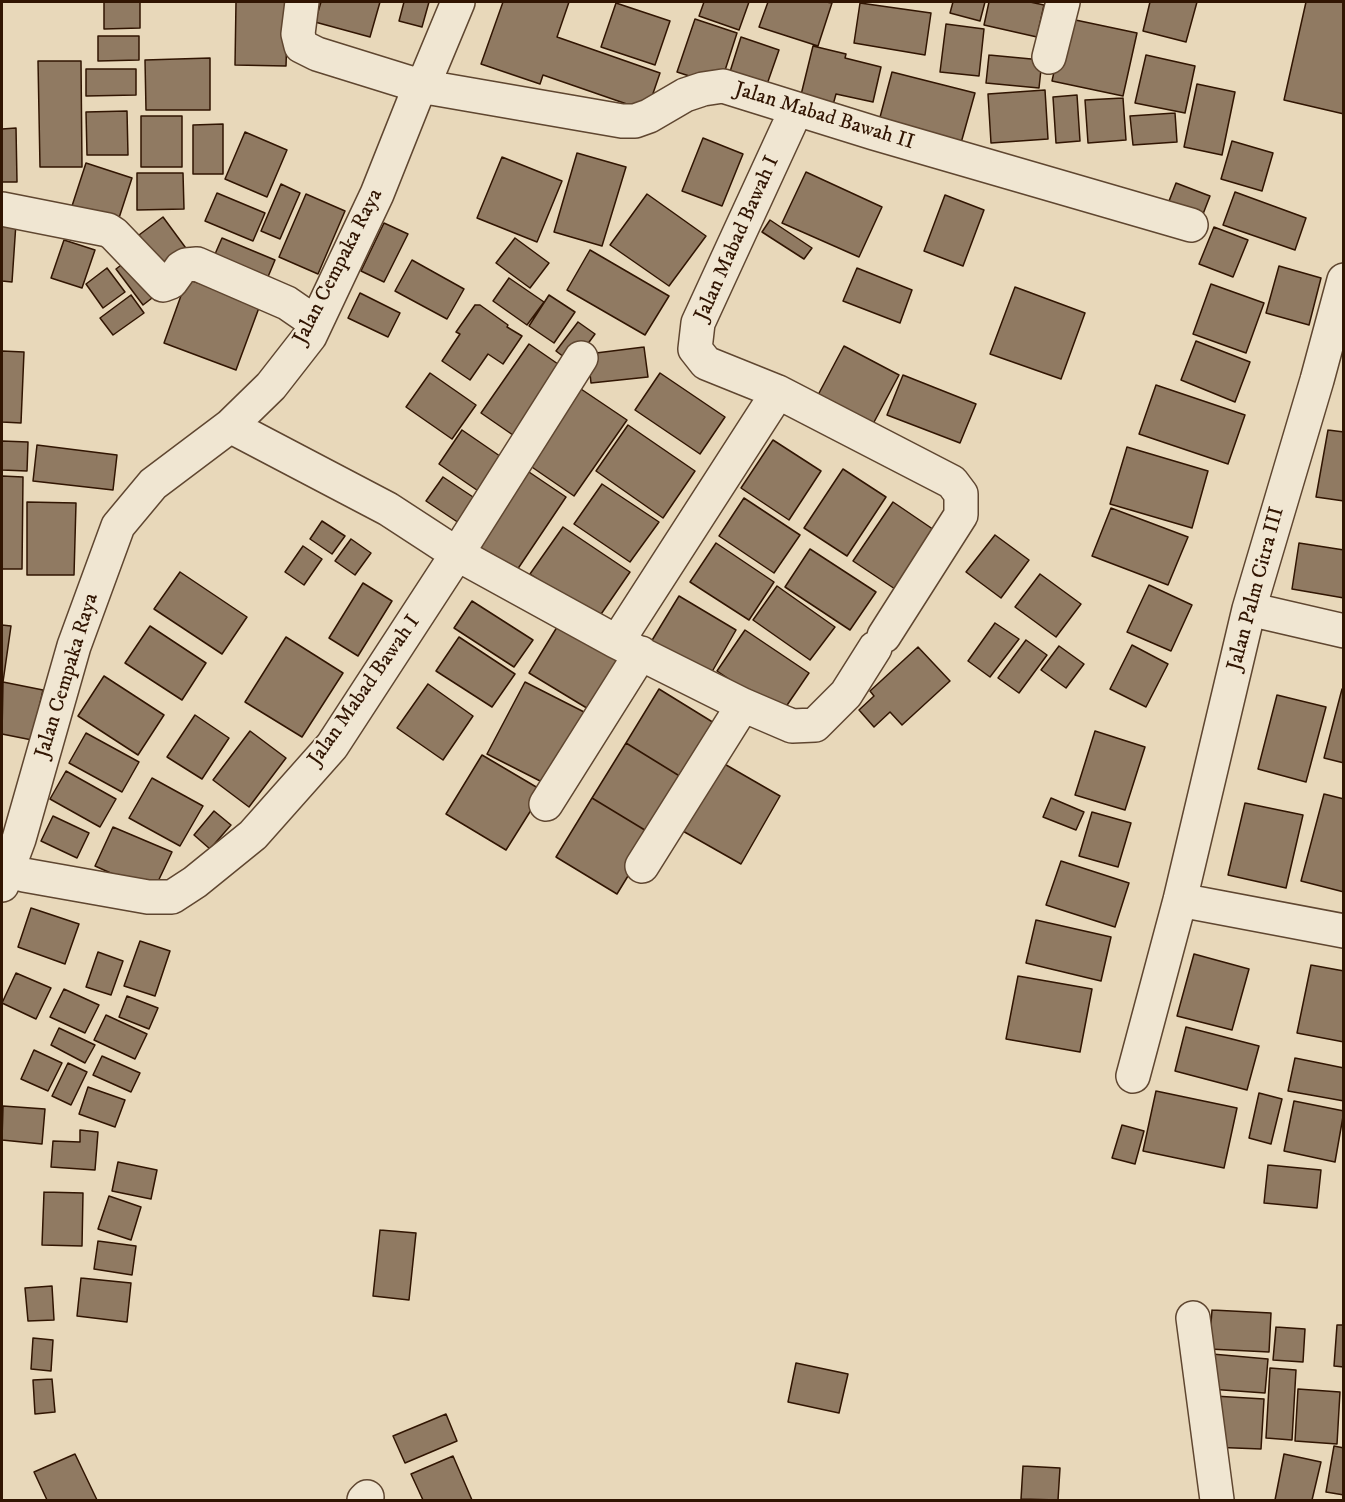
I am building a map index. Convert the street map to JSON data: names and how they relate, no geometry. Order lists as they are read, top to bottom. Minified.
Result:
{"streets":{"street":["Jalan Mabad Bawah II","Jalan Mabad Bawah I","Jalan Cempaka Raya","Jalan Palm Citra III"]},"crossings":[["Jalan Mabad Bawah II","Jalan Mabad Bawah I"],["Jalan Mabad Bawah II","Jalan Cempaka Raya"],["Jalan Mabad Bawah I","Jalan Cempaka Raya"]]}
